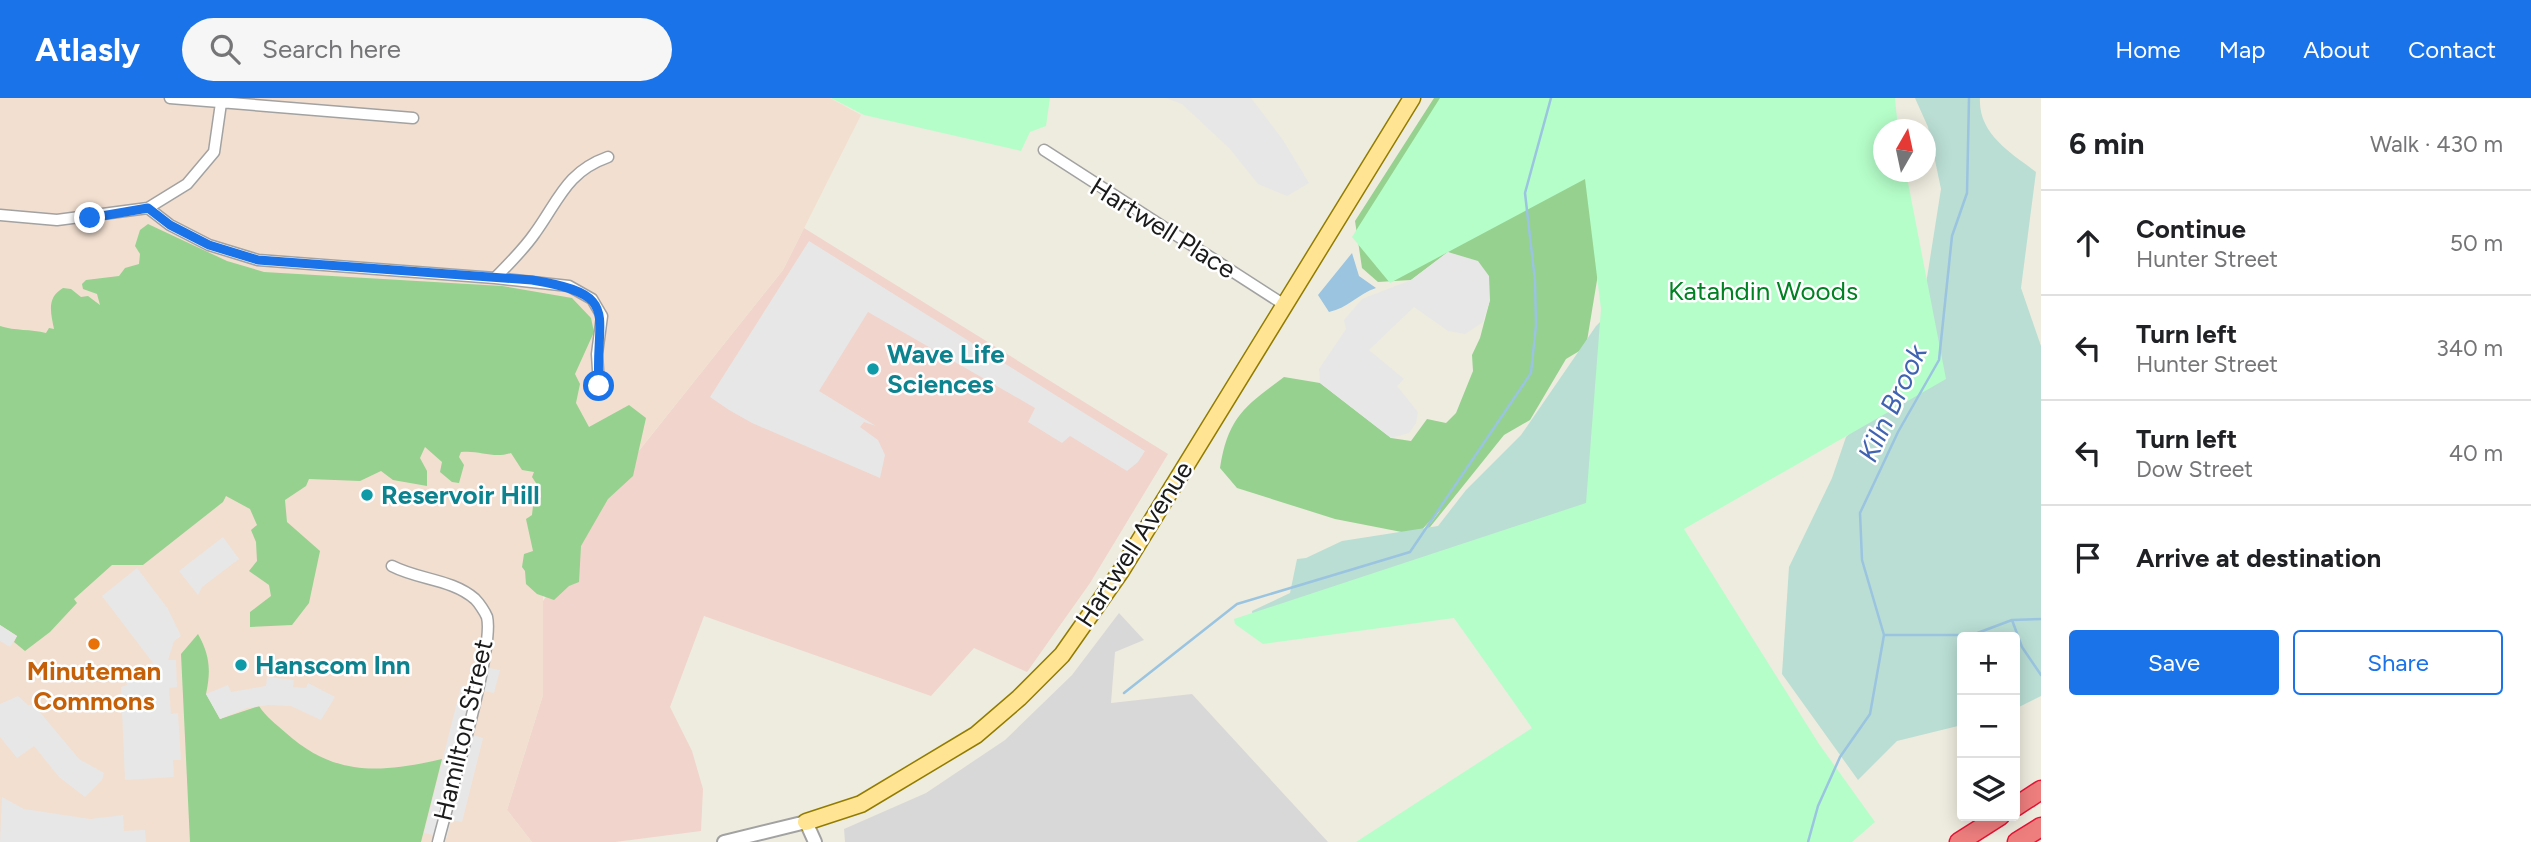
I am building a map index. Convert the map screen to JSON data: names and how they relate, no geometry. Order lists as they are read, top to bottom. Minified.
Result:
{"streets":{"main road":["Hartwell Avenue"],"street":["Hartwell Place","Hamilton Street"]},"crossings":[["Hartwell Place","Hartwell Avenue"]],"water":["Kiln Brook"],"parks":["Katahdin Woods"],"places":["Wave Life Sciences","Reservoir Hill","Minuteman Commons","Hanscom Inn"],"north":"top","page":{"header":"Atlasly","search":"Search here","nav":["Home","Map","About","Contact"],"heading":["6 min","Walk · 430 m"],"list":[["Continue","Hunter Street","50 m"],["Turn left","Hunter Street","340 m"],["Turn left","Dow Street","40 m"],"Arrive at destination"],"buttons":["Save","Share"],"map_buttons":["+","−"]}}
